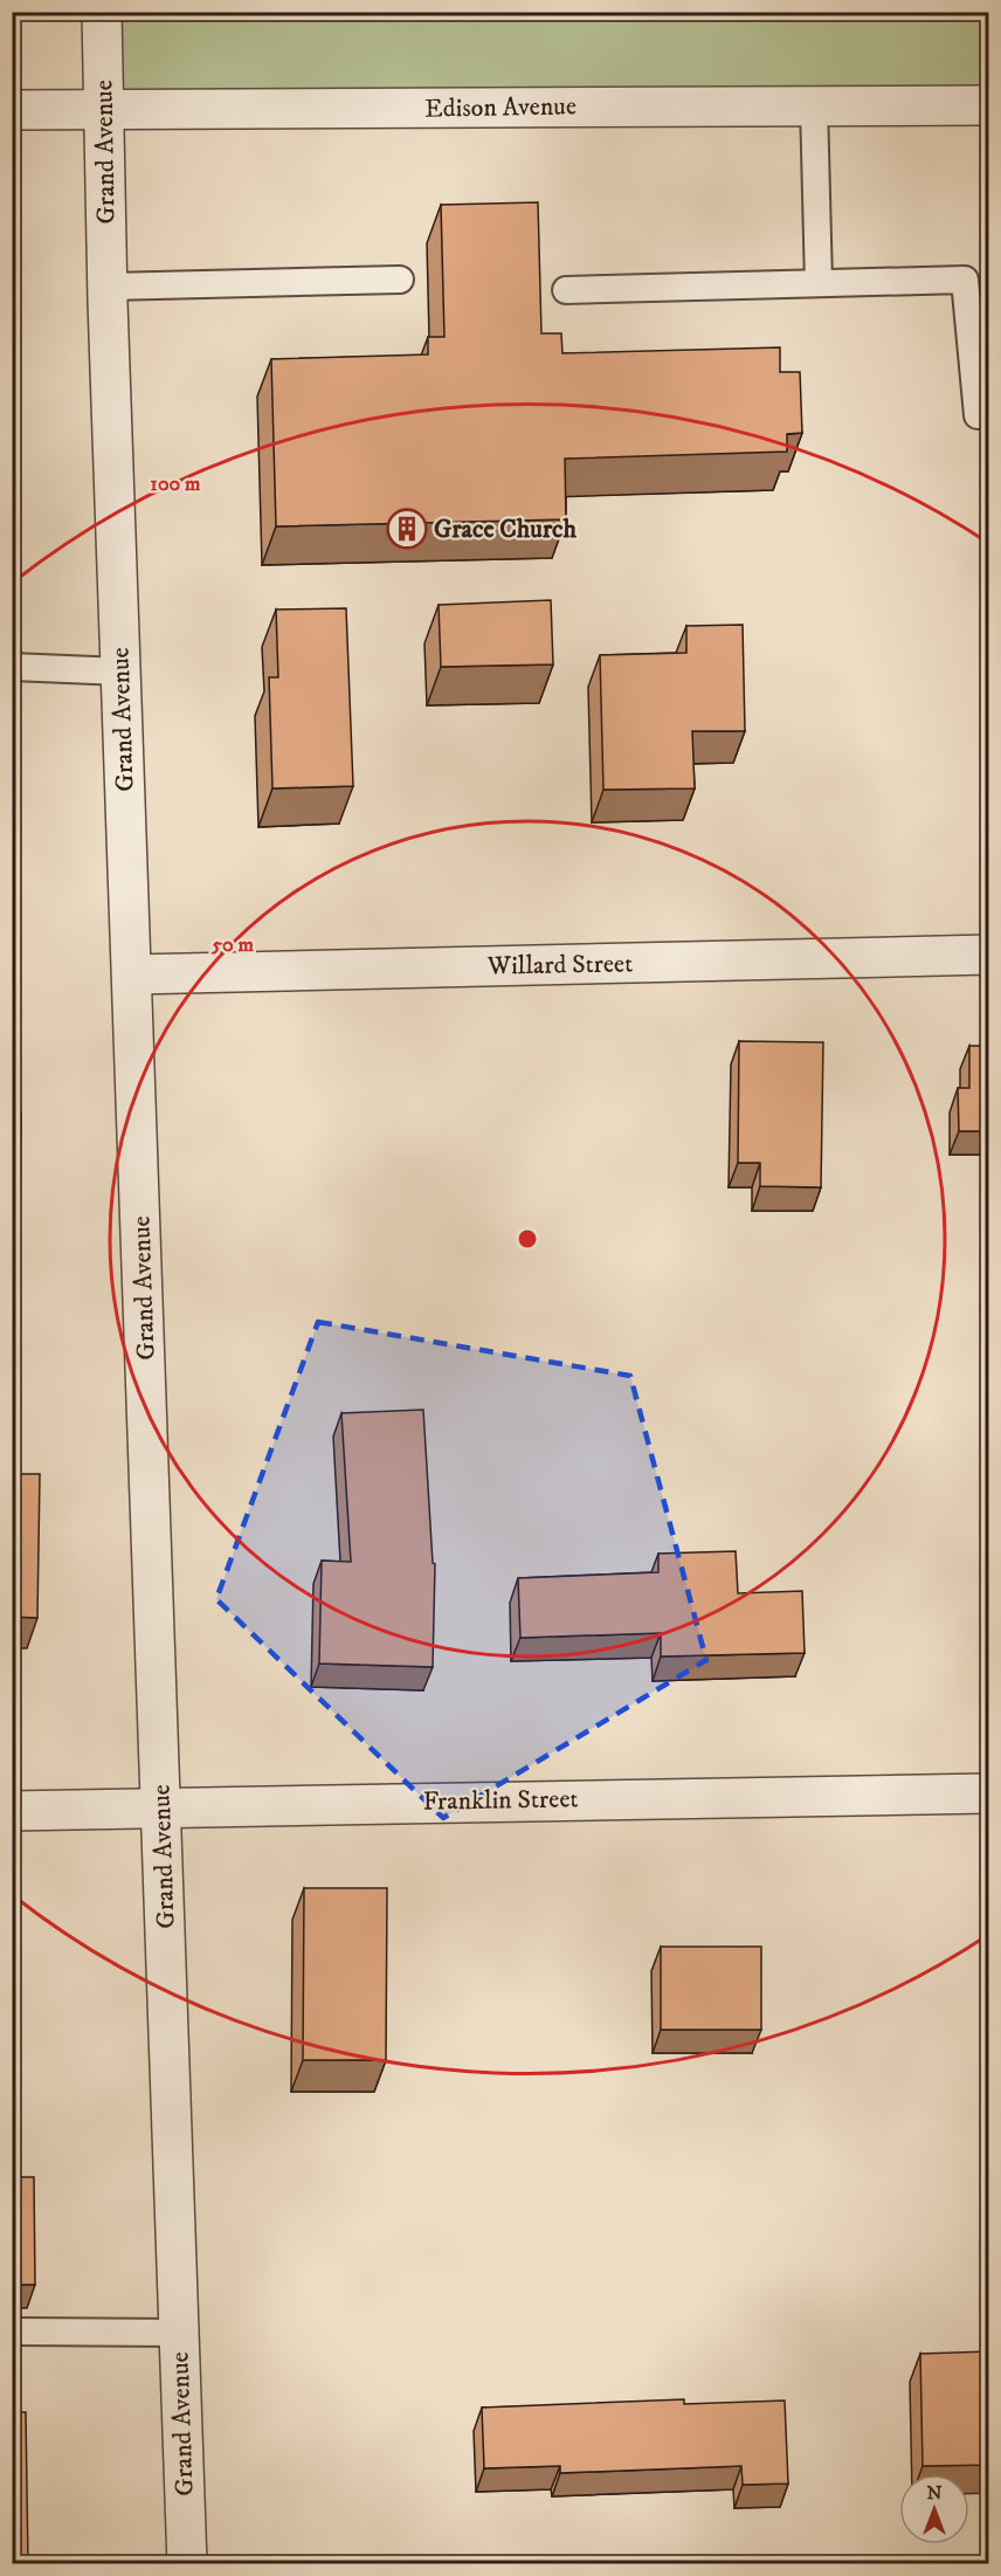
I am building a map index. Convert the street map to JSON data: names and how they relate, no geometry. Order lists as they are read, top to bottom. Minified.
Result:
{"streets":{"street":["Edison Avenue","Grand Avenue","Willard Street","Franklin Street"]},"crossings":[["Edison Avenue","Grand Avenue"],["Grand Avenue","Willard Street"],["Grand Avenue","Franklin Street"]],"places":{"building":["Grace Church"]},"north":"top","rings":["100 m","50 m"]}
